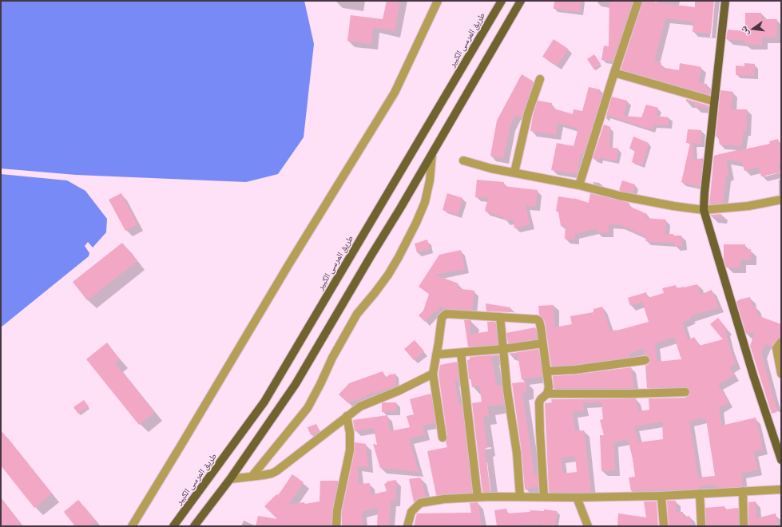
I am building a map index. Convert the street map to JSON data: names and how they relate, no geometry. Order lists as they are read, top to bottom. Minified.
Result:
{"streets":{"main road":["طريق المرسى الكبير"]},"north":"left"}
